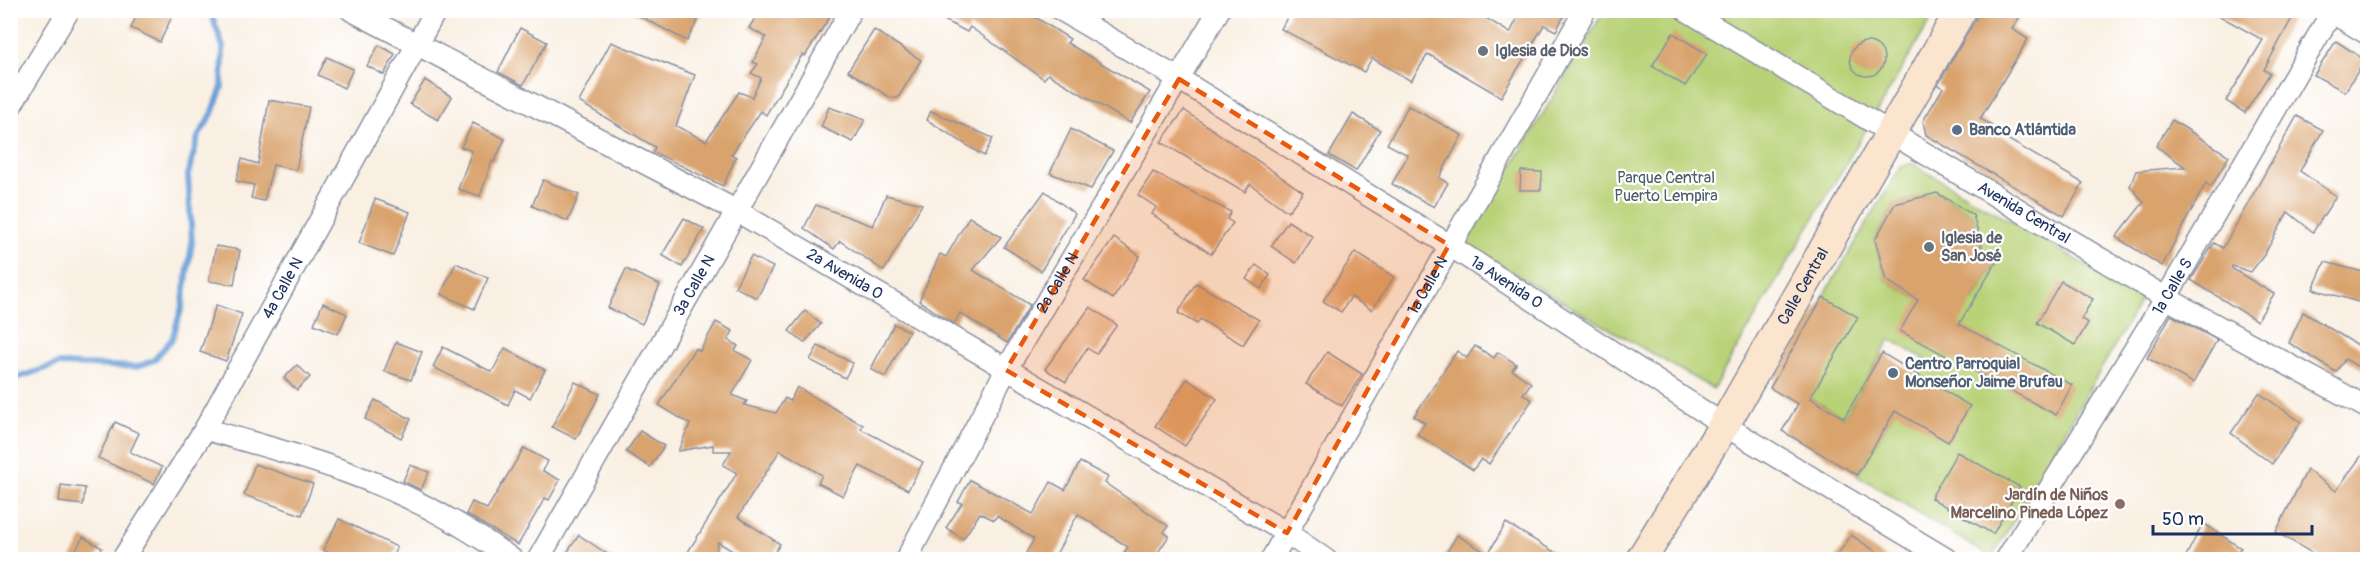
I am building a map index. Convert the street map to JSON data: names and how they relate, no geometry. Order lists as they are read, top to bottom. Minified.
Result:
{"streets":{"street":["Avenida Central","2a Avenida O","1a Avenida O","2a Calle N","3a Calle N","1a Calle N","Calle Central","4a Calle N","1a Calle S"]},"crossings":[["Avenida Central","Calle Central"],["Avenida Central","1a Calle S"],["2a Avenida O","2a Calle N"],["2a Avenida O","3a Calle N"],["2a Avenida O","1a Calle N"],["2a Avenida O","4a Calle N"],["1a Avenida O","2a Calle N"],["1a Avenida O","1a Calle N"],["1a Avenida O","Calle Central"]],"parks":["Parque Central Puerto Lempira"],"places":["Iglesia de Dios","Banco Atlántida","Iglesia de San José","Centro Parroquial Monseñor Jaime Brufau","Jardín de Niños Marcelino Pineda López"],"scale_bar":"50 m"}
